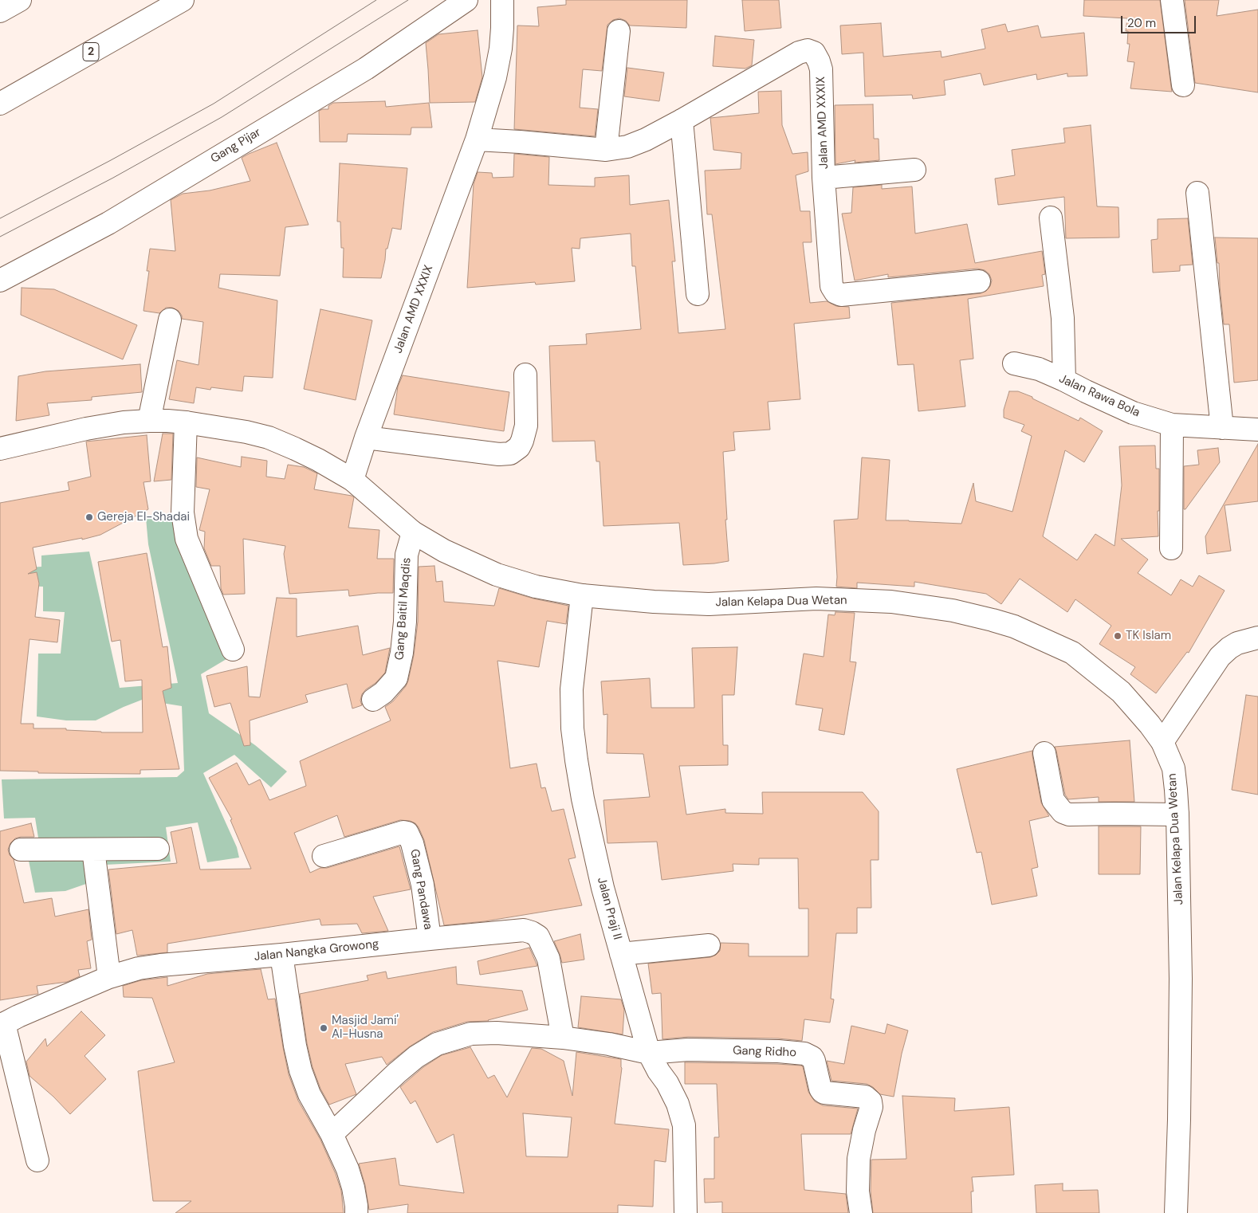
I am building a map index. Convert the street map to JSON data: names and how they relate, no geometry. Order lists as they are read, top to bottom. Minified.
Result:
{"streets":{"main road":["2","Jalan AMD XXXIX","Gang Pijar","Jalan Rawa Bola","Jalan Kelapa Dua Wetan","Gang Baitil Maqdis","Gang Pandawa","Jalan Praji II","Jalan Nangka Growong","Gang Ridho"]},"crossings":[["Jalan AMD XXXIX","Jalan Kelapa Dua Wetan"],["Jalan Kelapa Dua Wetan","Gang Baitil Maqdis"],["Jalan Kelapa Dua Wetan","Jalan Praji II"],["Gang Pandawa","Jalan Nangka Growong"],["Jalan Praji II","Gang Ridho"]],"places":["Gereja El-Shadai","TK Islam","Masjid Jami' Al-Husna"],"scale_bar":"20 m"}
